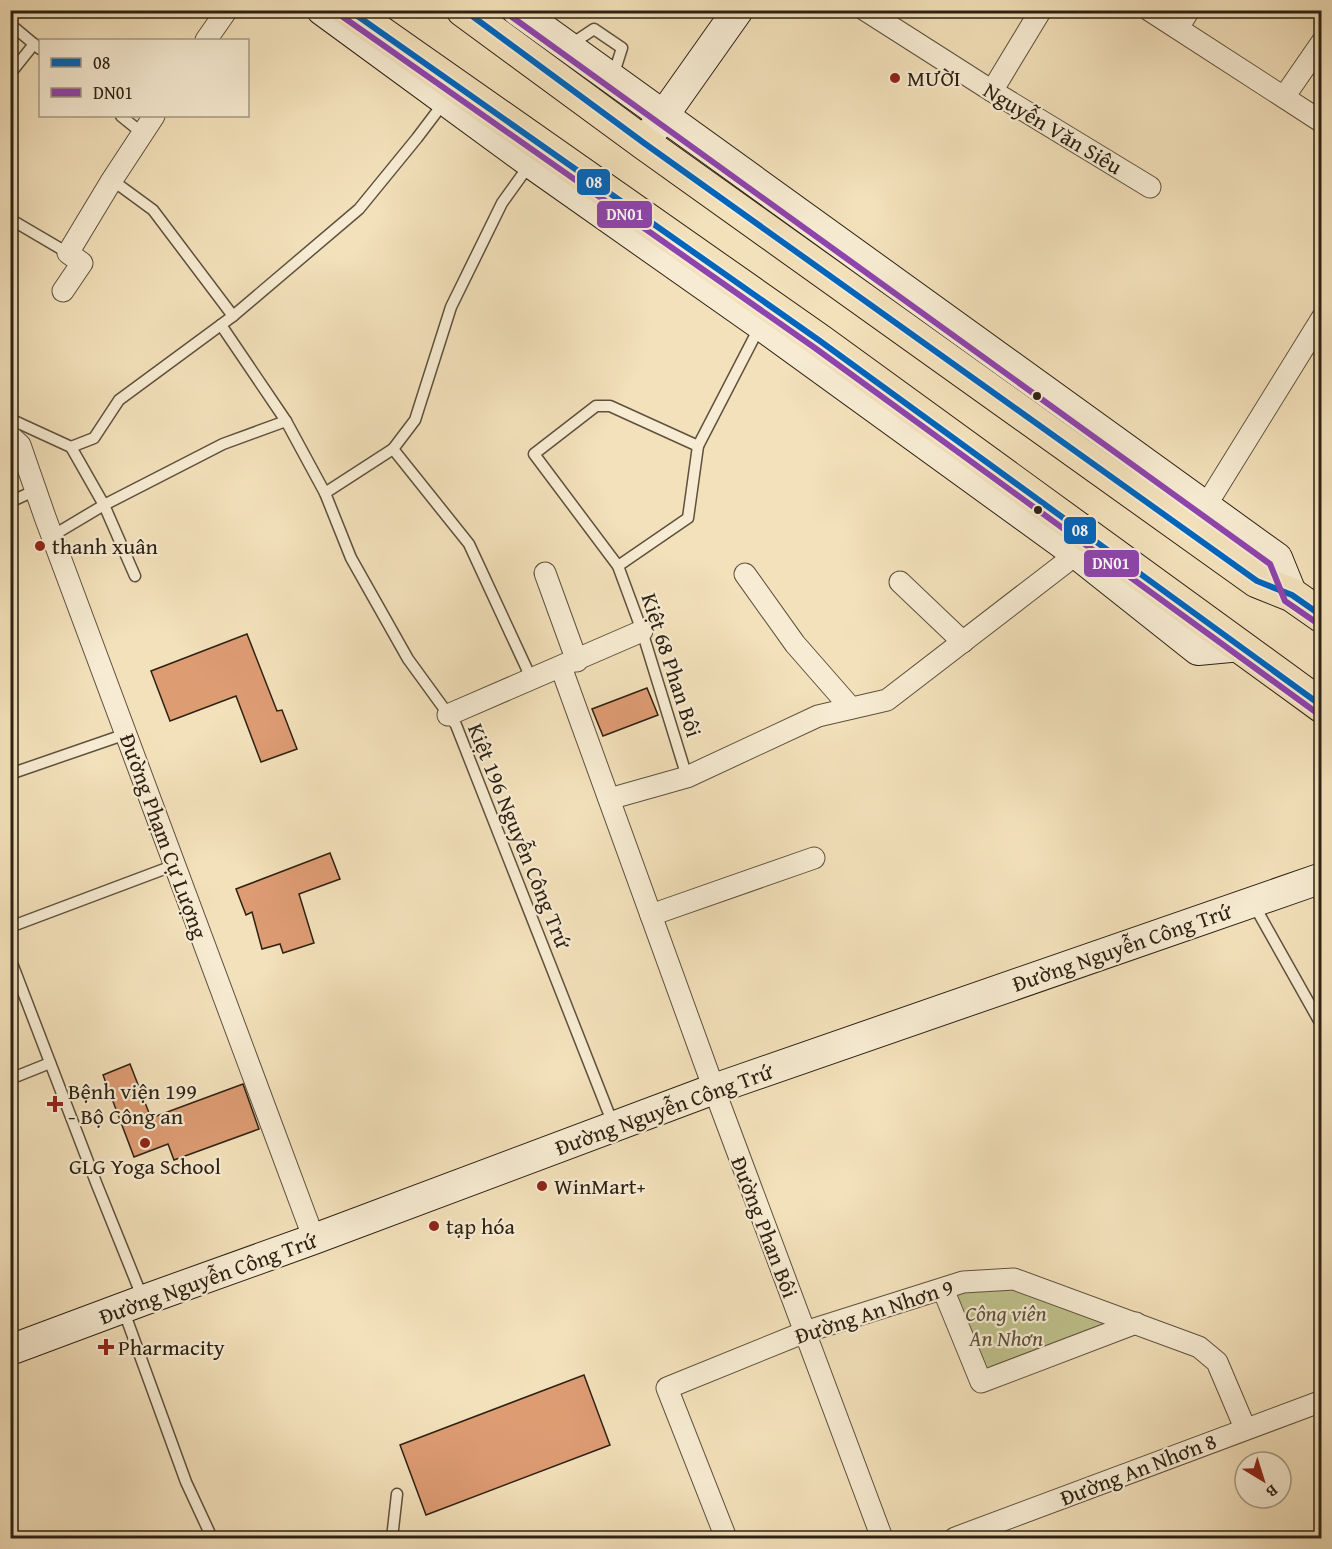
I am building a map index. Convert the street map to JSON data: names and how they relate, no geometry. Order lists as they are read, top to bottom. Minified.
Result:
{"streets":{"street":["Nguyễn Văn Siêu","Đường Phạm Cự Lượng","Đường Nguyễn Công Trứ","Đường Phan Bôi","Đường An Nhơn 9","Đường An Nhơn 8"],"lane":["Kiệt 68 Phan Bôi","Kiệt 196 Nguyễn Công Trứ"]},"crossings":[["Đường Phạm Cự Lượng","Đường Nguyễn Công Trứ"],["Kiệt 196 Nguyễn Công Trứ","Đường Nguyễn Công Trứ"],["Đường Nguyễn Công Trứ","Đường Phan Bôi"],["Đường Phan Bôi","Đường An Nhơn 9"],["Đường An Nhơn 9","Đường An Nhơn 8"]],"parks":["Công viên An Nhơn"],"places":{"other":["MƯỜI","thanh xuân","GLG Yoga School","WinMart+","tạp hóa"],"health":["Bệnh viện 199 - Bộ Công an","Pharmacity"]},"lines":["transit line 08","transit line DN01"],"legend":["08","DN01"],"north":"bottom right"}
